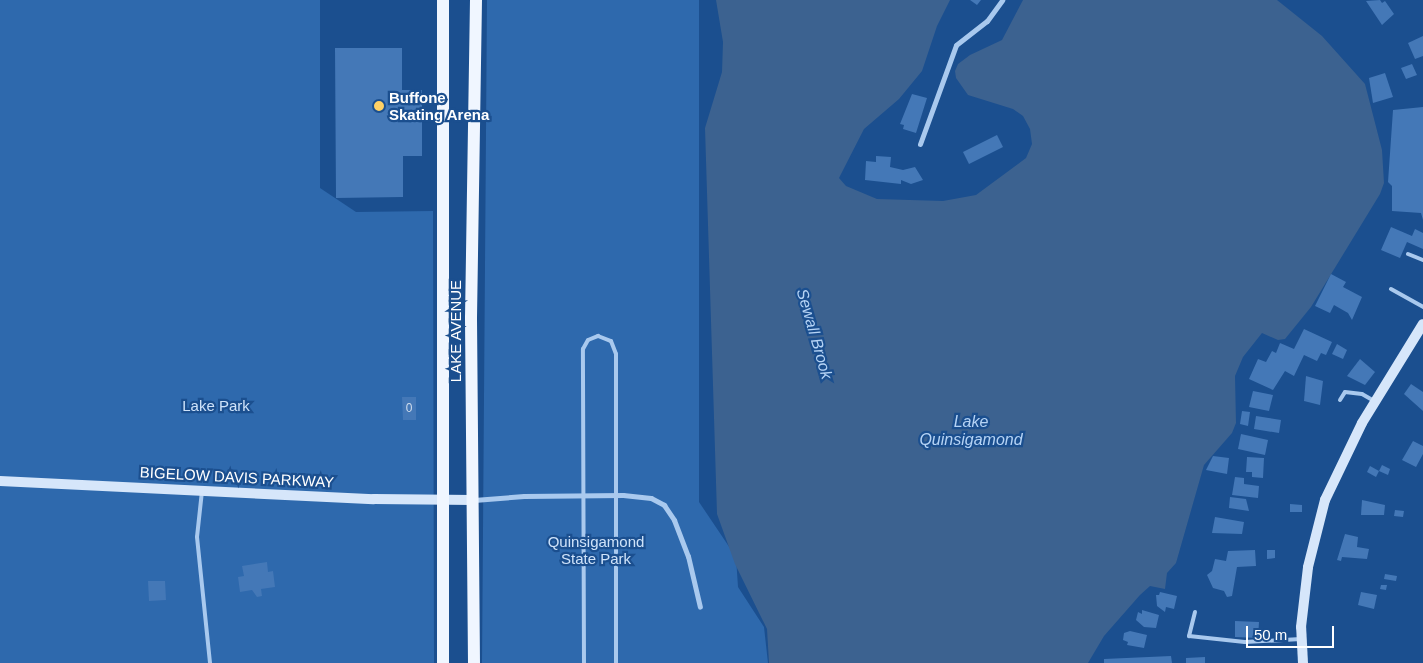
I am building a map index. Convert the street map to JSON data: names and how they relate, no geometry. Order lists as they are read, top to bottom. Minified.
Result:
{"streets":{"main road":["LAKE AVENUE","BIGELOW DAVIS PARKWAY"]},"crossings":[["LAKE AVENUE","BIGELOW DAVIS PARKWAY"]],"water":["Sewall Brook","Lake Quinsigamond"],"parks":["Lake Park","Quinsigamond State Park"],"places":["Buffone Skating Arena"],"house_numbers":["0"],"scale_bar":"50 m"}
